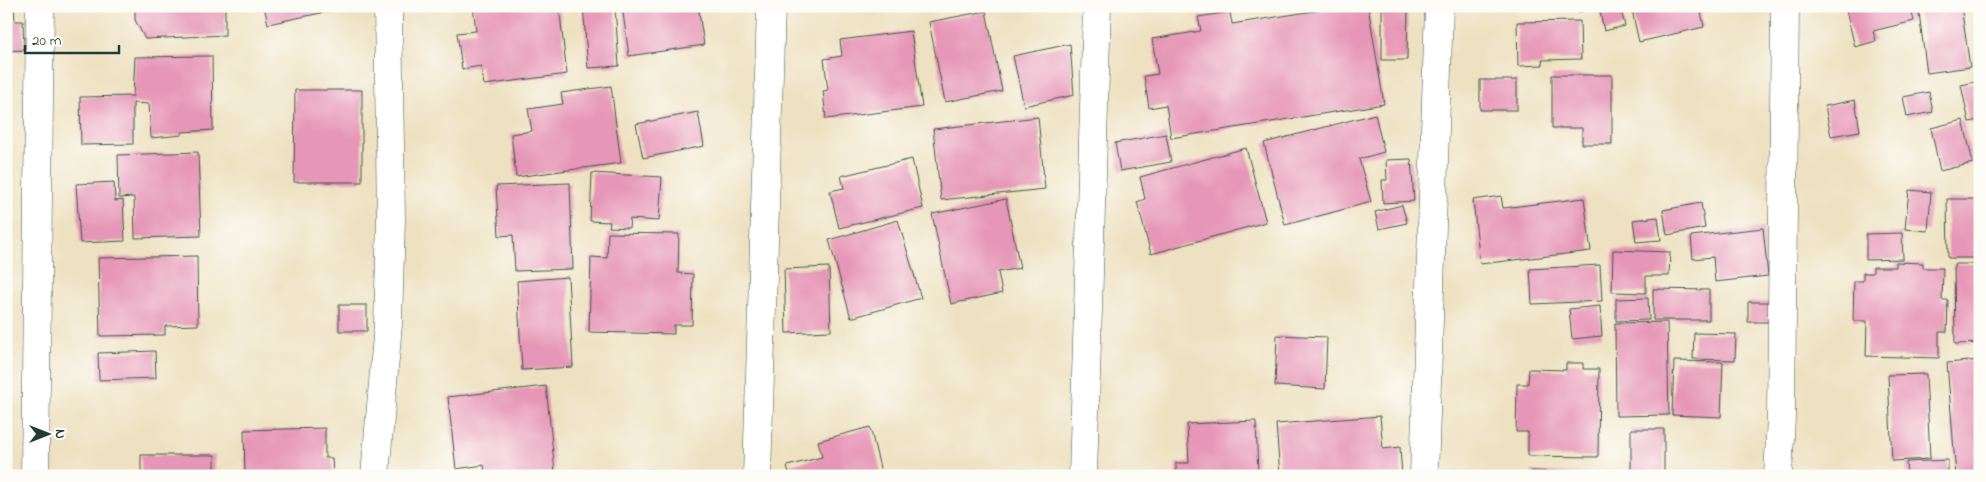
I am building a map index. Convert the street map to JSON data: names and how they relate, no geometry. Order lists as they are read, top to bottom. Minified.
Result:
{"scale_bar":"20 m","north":"right"}
